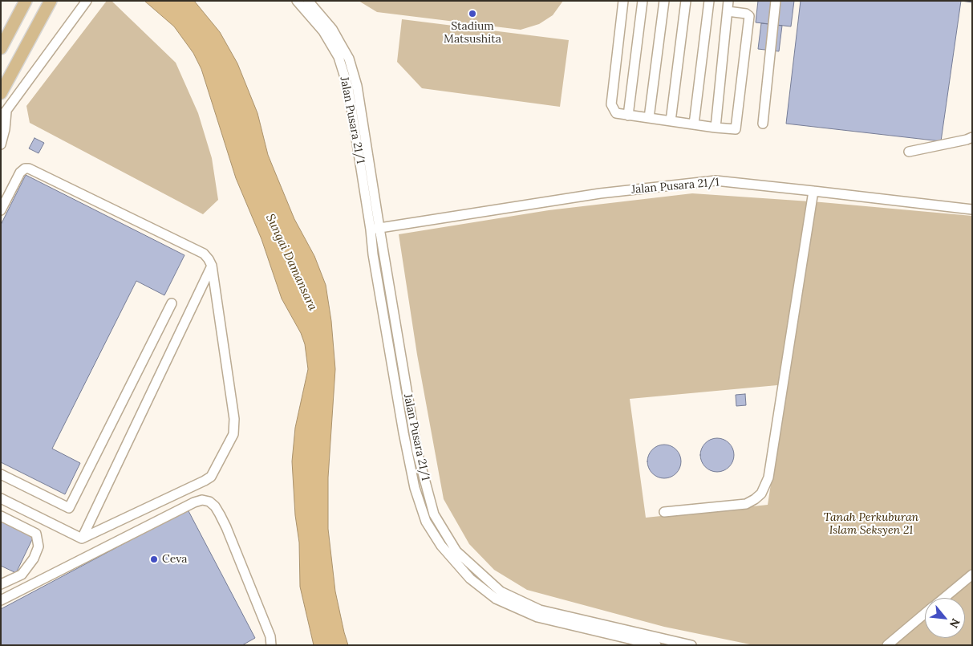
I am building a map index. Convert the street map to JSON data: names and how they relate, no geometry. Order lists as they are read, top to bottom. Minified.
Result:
{"streets":{"street":["Jalan Pusara 21/1"]},"water":["Sungai Damansara"],"parks":["Tanah Perkuburan Islam Seksyen 21"],"places":["Stadium Matsushita","Ceva"],"north":"bottom right"}
